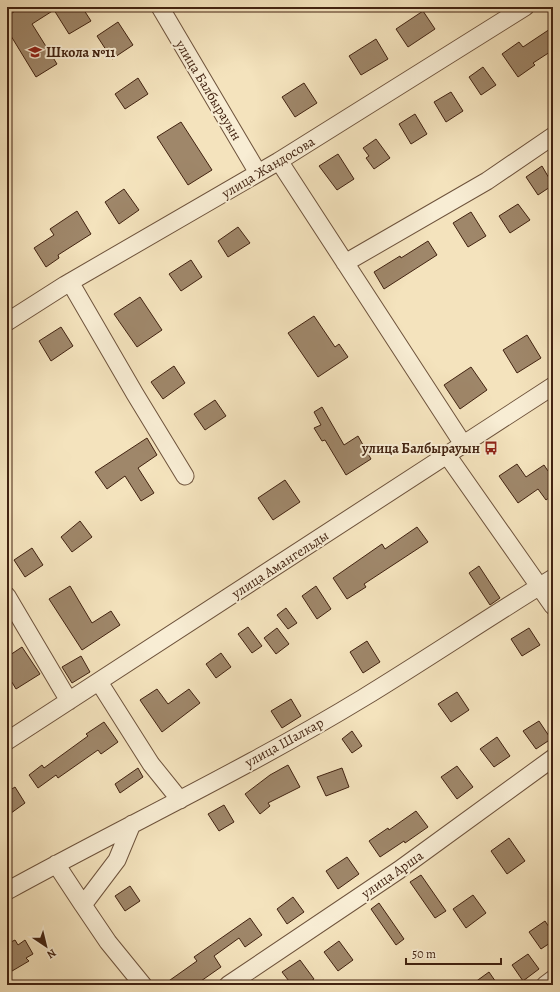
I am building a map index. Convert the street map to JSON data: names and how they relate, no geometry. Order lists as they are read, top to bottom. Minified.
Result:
{"streets":{"street":["улица Балбырауын","улица Жандосова","улица Амангельды","улица Шалкар","улица Арша"]},"crossings":[["улица Балбырауын","улица Жандосова"]],"places":{"school or university":["Школа №11"],"bus stop":["улица Балбырауын"]},"scale_bar":"50 m","north":"bottom right"}
